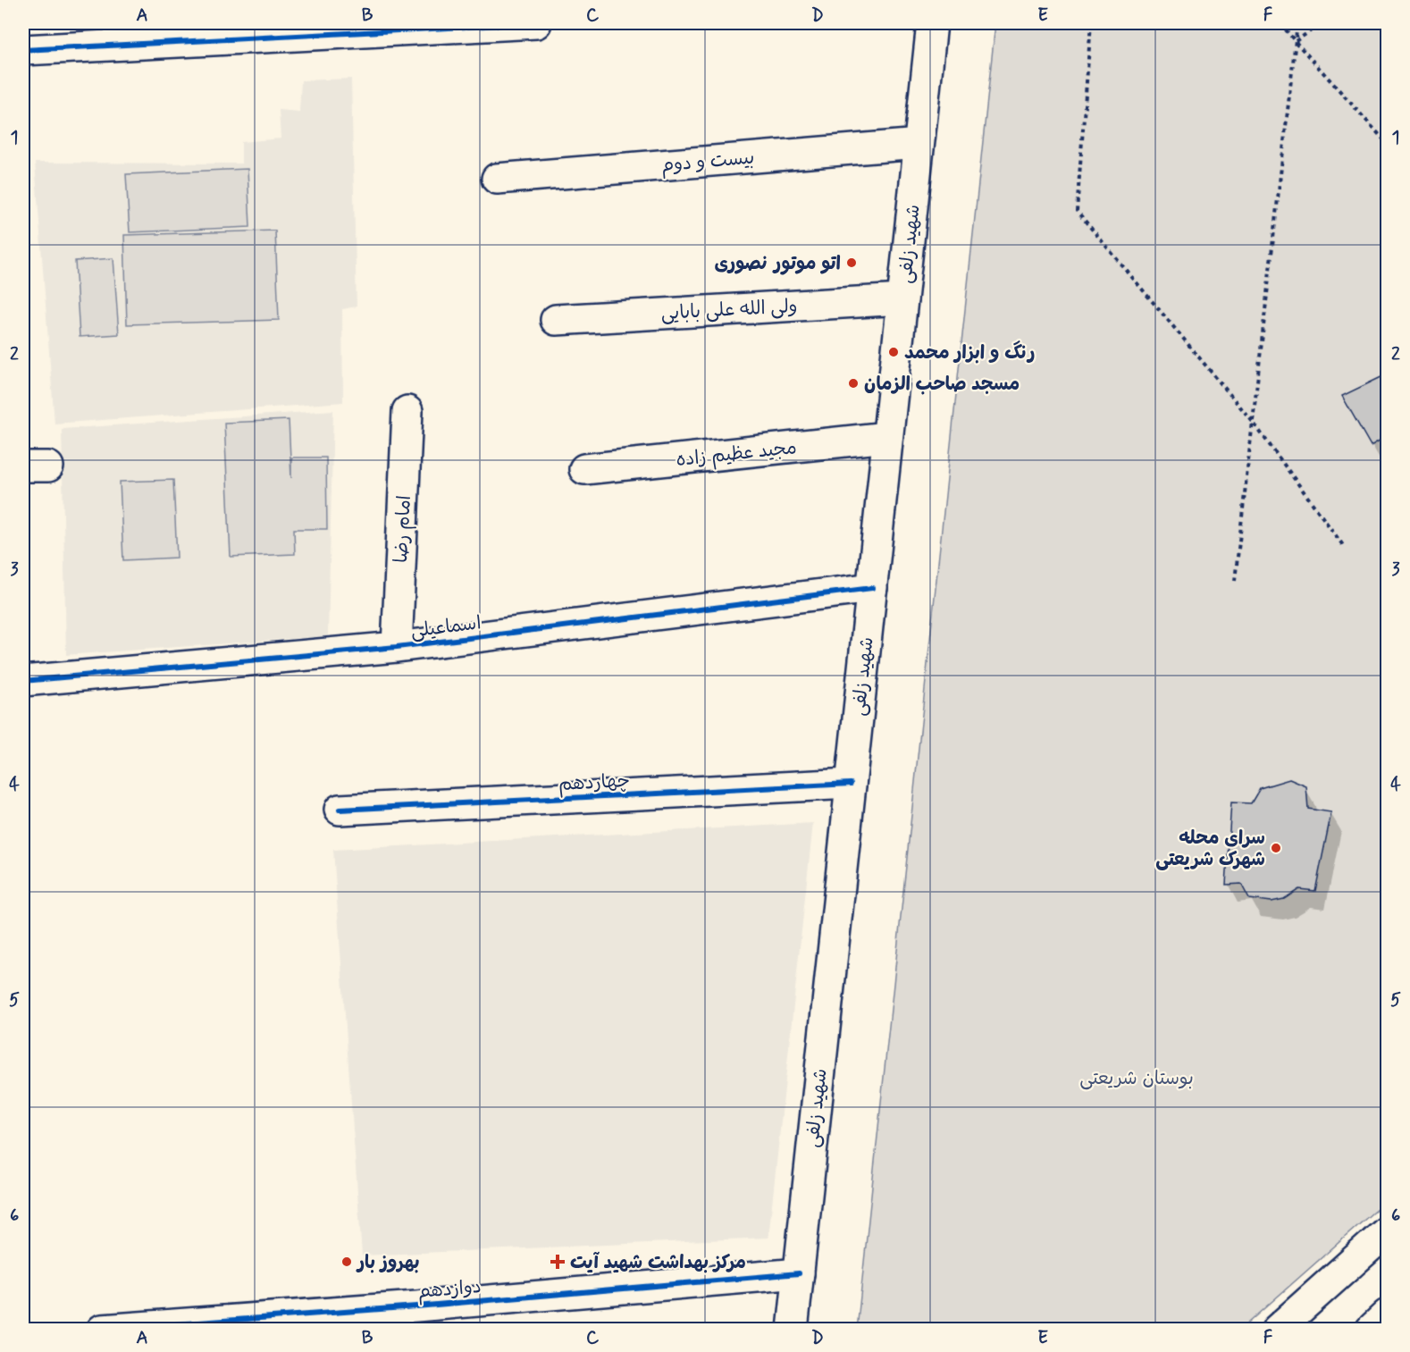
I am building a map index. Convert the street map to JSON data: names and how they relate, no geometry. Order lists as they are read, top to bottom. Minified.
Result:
{"streets":{"street":["بیست و دوم","شهید زلفی","ولی الله علی‌ بابایی","مجید عظیم زاده","امام رضا","اسماعیلی","چهاردهم","دوازدهم"]},"crossings":[["بیست و دوم","شهید زلفی"],["شهید زلفی","ولی الله علی‌ بابایی"],["شهید زلفی","مجید عظیم زاده"],["شهید زلفی","اسماعیلی"],["شهید زلفی","چهاردهم"],["شهید زلفی","دوازدهم"],["امام رضا","اسماعیلی"]],"parks":["بوستان شریعتی"],"places":{"other":["اتو موتور نصوری","رنگ و ابزار محمد","مسجد صاحب الزمان","سرای محله شهرک شریعتی","بهروز بار"],"health":["مرکز بهداشت شهید آیت"]},"grid":{"columns":["A","B","C","D","E","F"],"rows":["1","2","3","4","5","6"]}}
